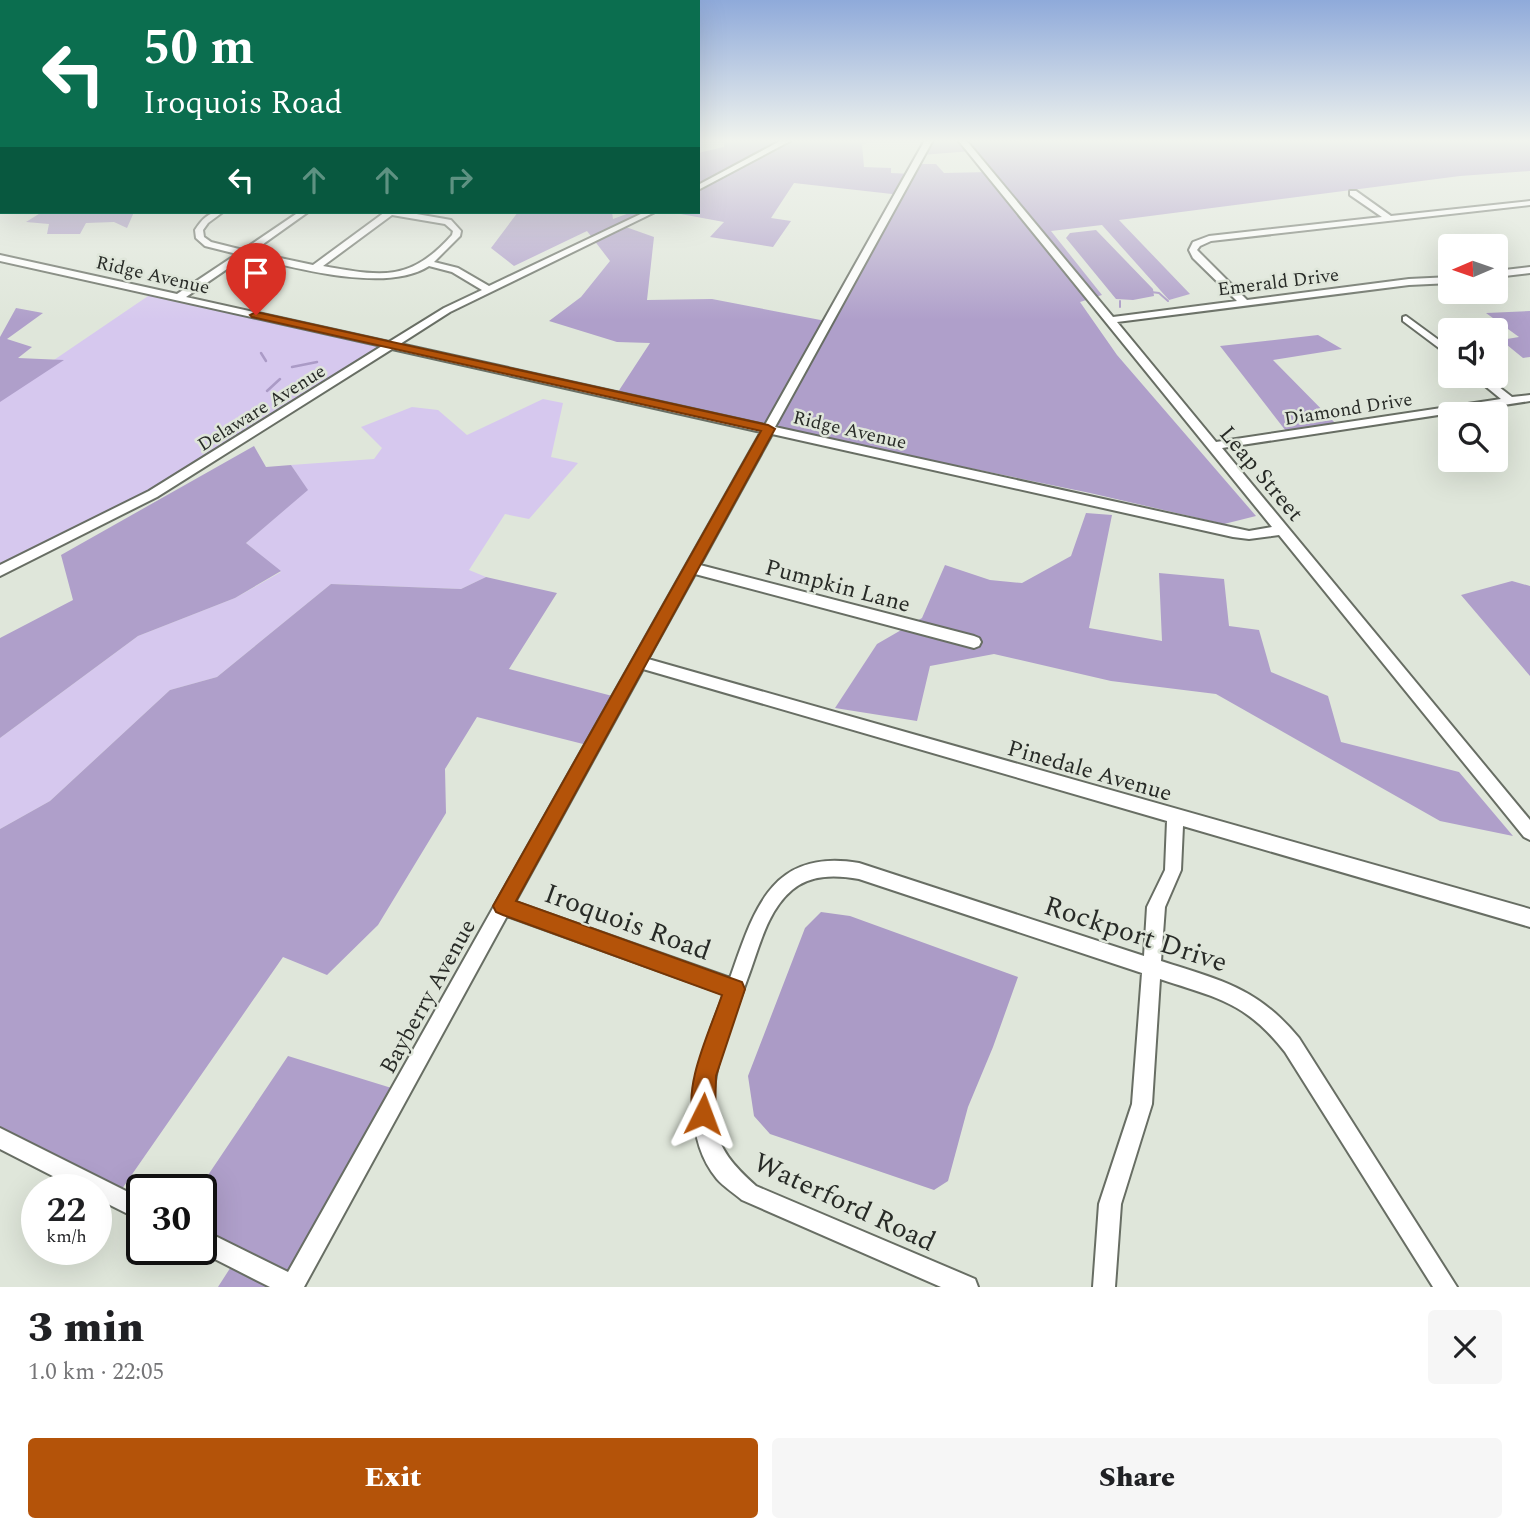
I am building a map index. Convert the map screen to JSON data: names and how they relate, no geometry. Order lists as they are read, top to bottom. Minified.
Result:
{"streets":{"street":["Ridge Avenue","Emerald Drive","Delaware Avenue","Diamond Drive","Leap Street","Pumpkin Lane","Pinedale Avenue","Iroquois Road","Rockport Drive","Bayberry Avenue","Waterford Road"]},"crossings":[["Ridge Avenue","Delaware Avenue"],["Ridge Avenue","Leap Street"],["Ridge Avenue","Bayberry Avenue"],["Emerald Drive","Leap Street"],["Diamond Drive","Leap Street"],["Pumpkin Lane","Bayberry Avenue"],["Pinedale Avenue","Bayberry Avenue"],["Iroquois Road","Rockport Drive"],["Iroquois Road","Bayberry Avenue"],["Iroquois Road","Waterford Road"],["Rockport Drive","Waterford Road"]],"north":"left","page":{"turn":["50 m","Iroquois Road"],"speed":"22 km/h","limit":"30","heading":["3 min","1.0 km · 22:05"],"buttons":["Exit","Share"]}}
